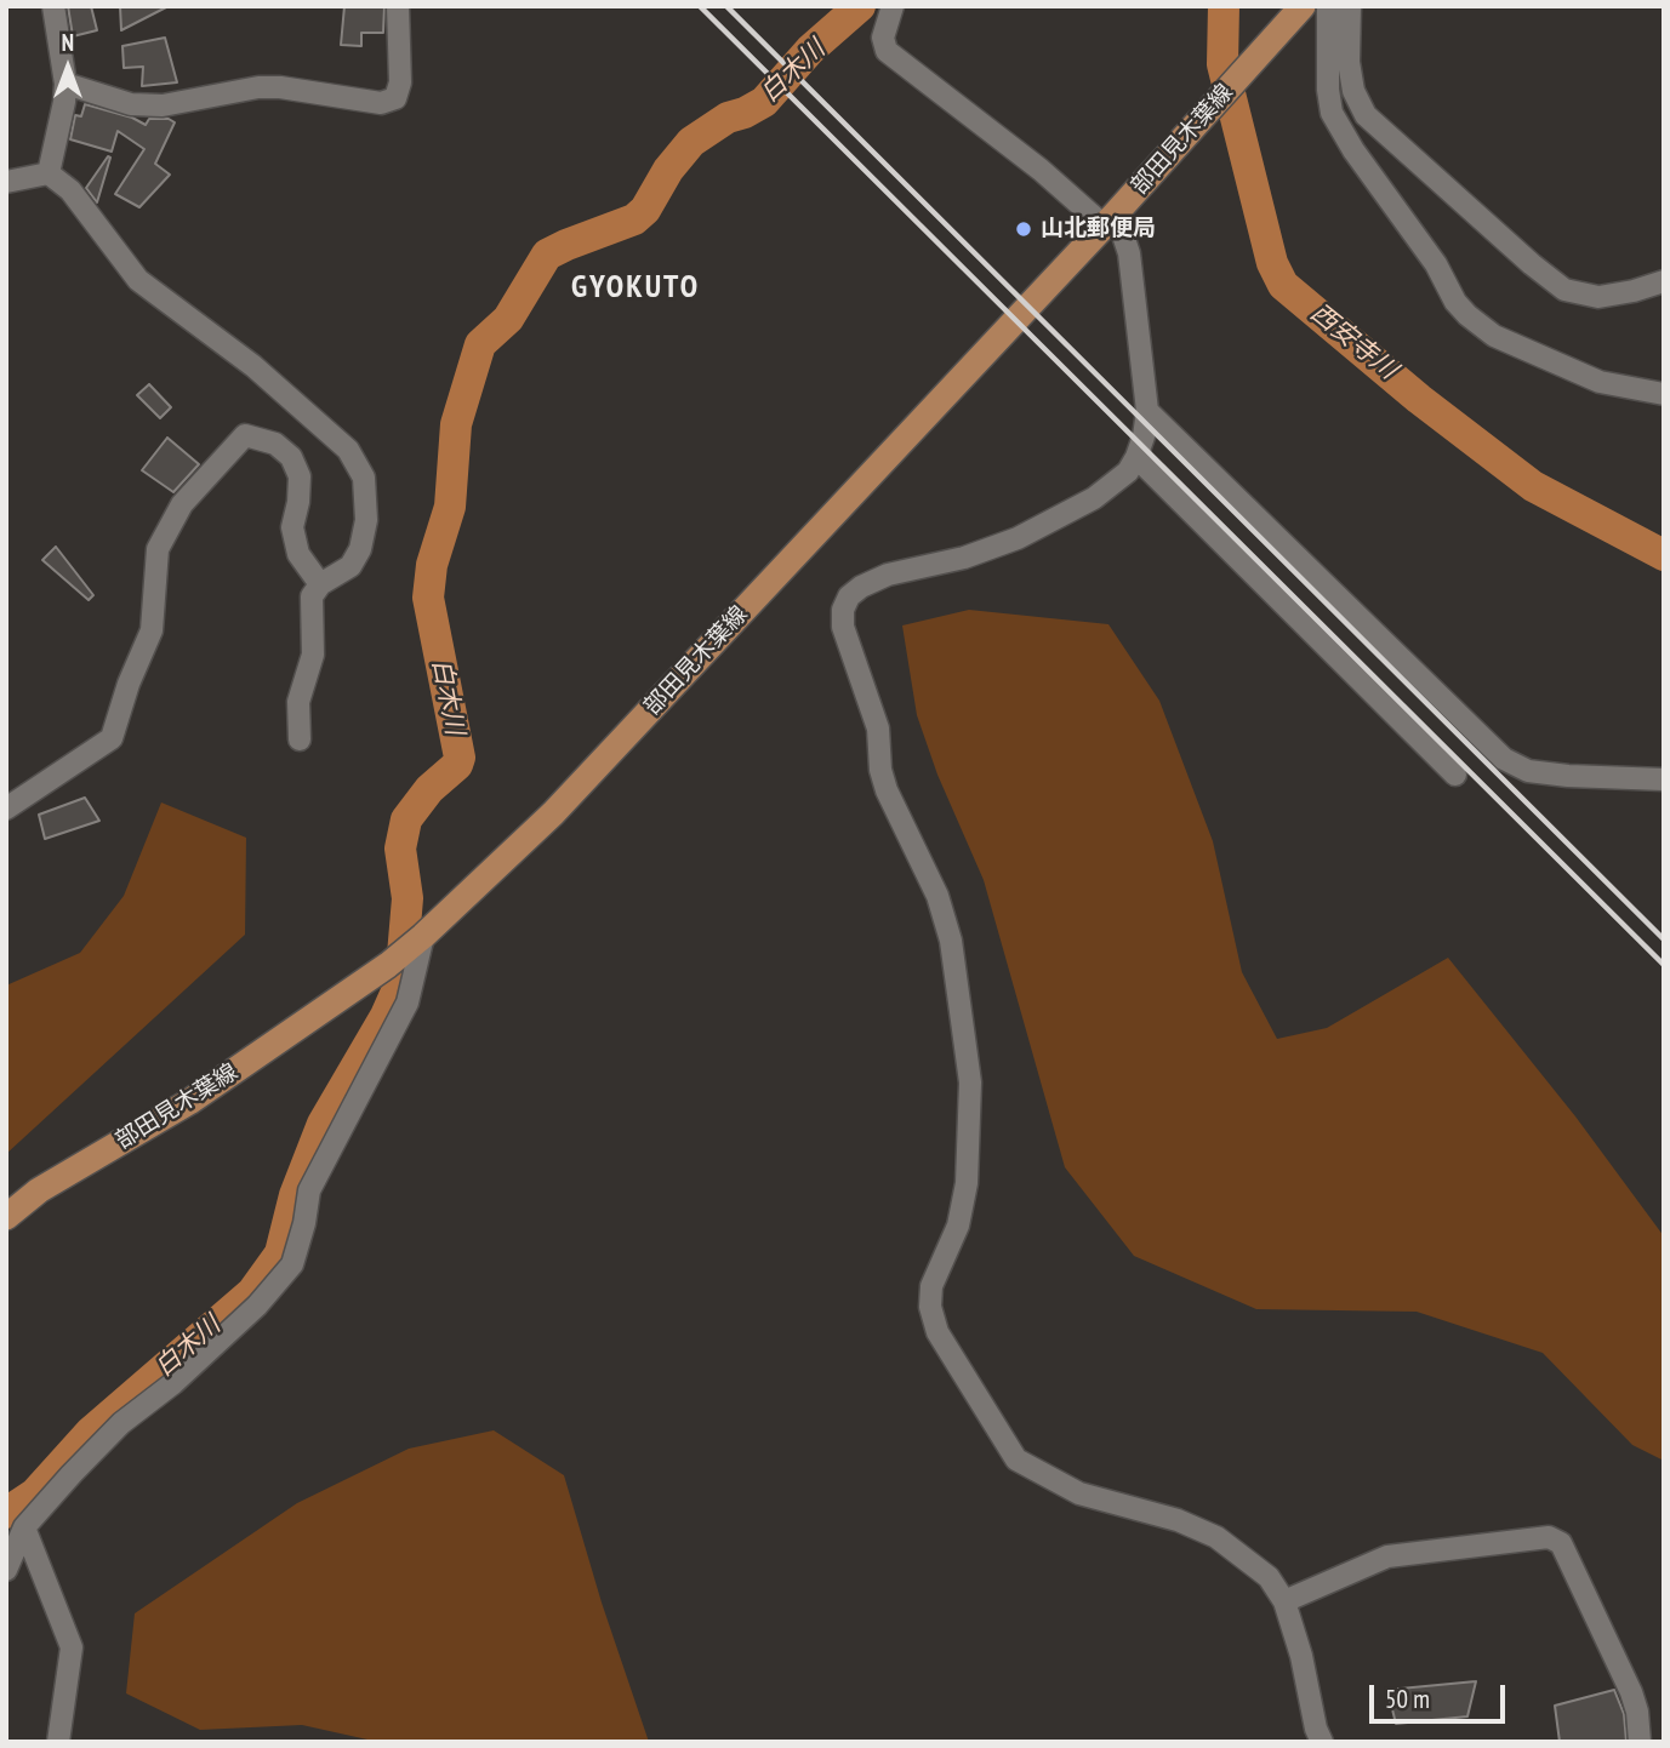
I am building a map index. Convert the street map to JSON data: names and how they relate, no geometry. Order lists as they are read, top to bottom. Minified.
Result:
{"streets":{"main road":["部田見木葉線"]},"districts":["GYOKUTO"],"water":["白木川","西安寺川"],"places":["山北郵便局"],"scale_bar":"50 m","north":"top"}
